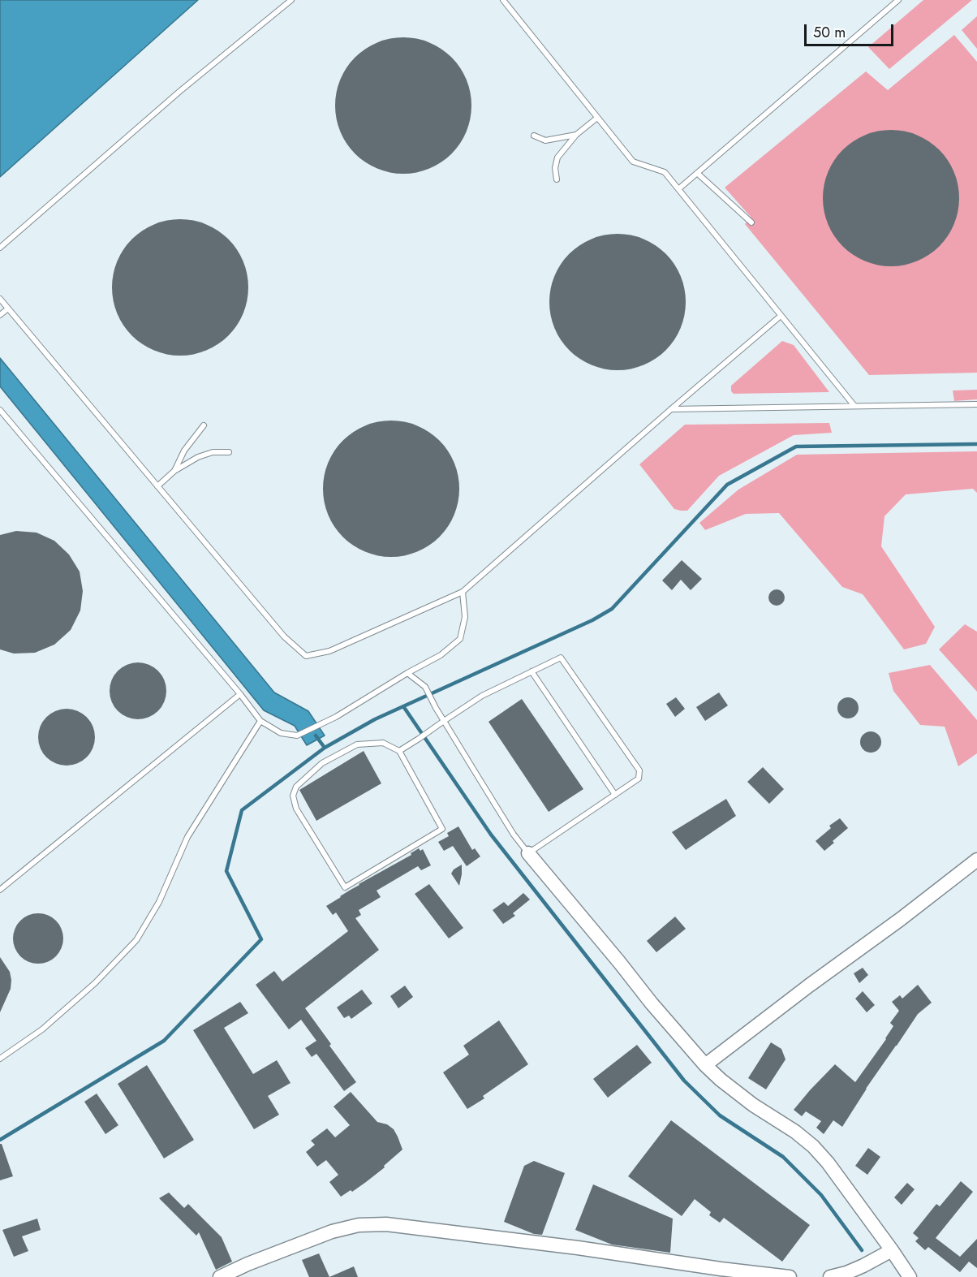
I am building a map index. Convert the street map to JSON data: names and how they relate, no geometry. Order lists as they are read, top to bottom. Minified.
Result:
{"scale_bar":"50 m"}
